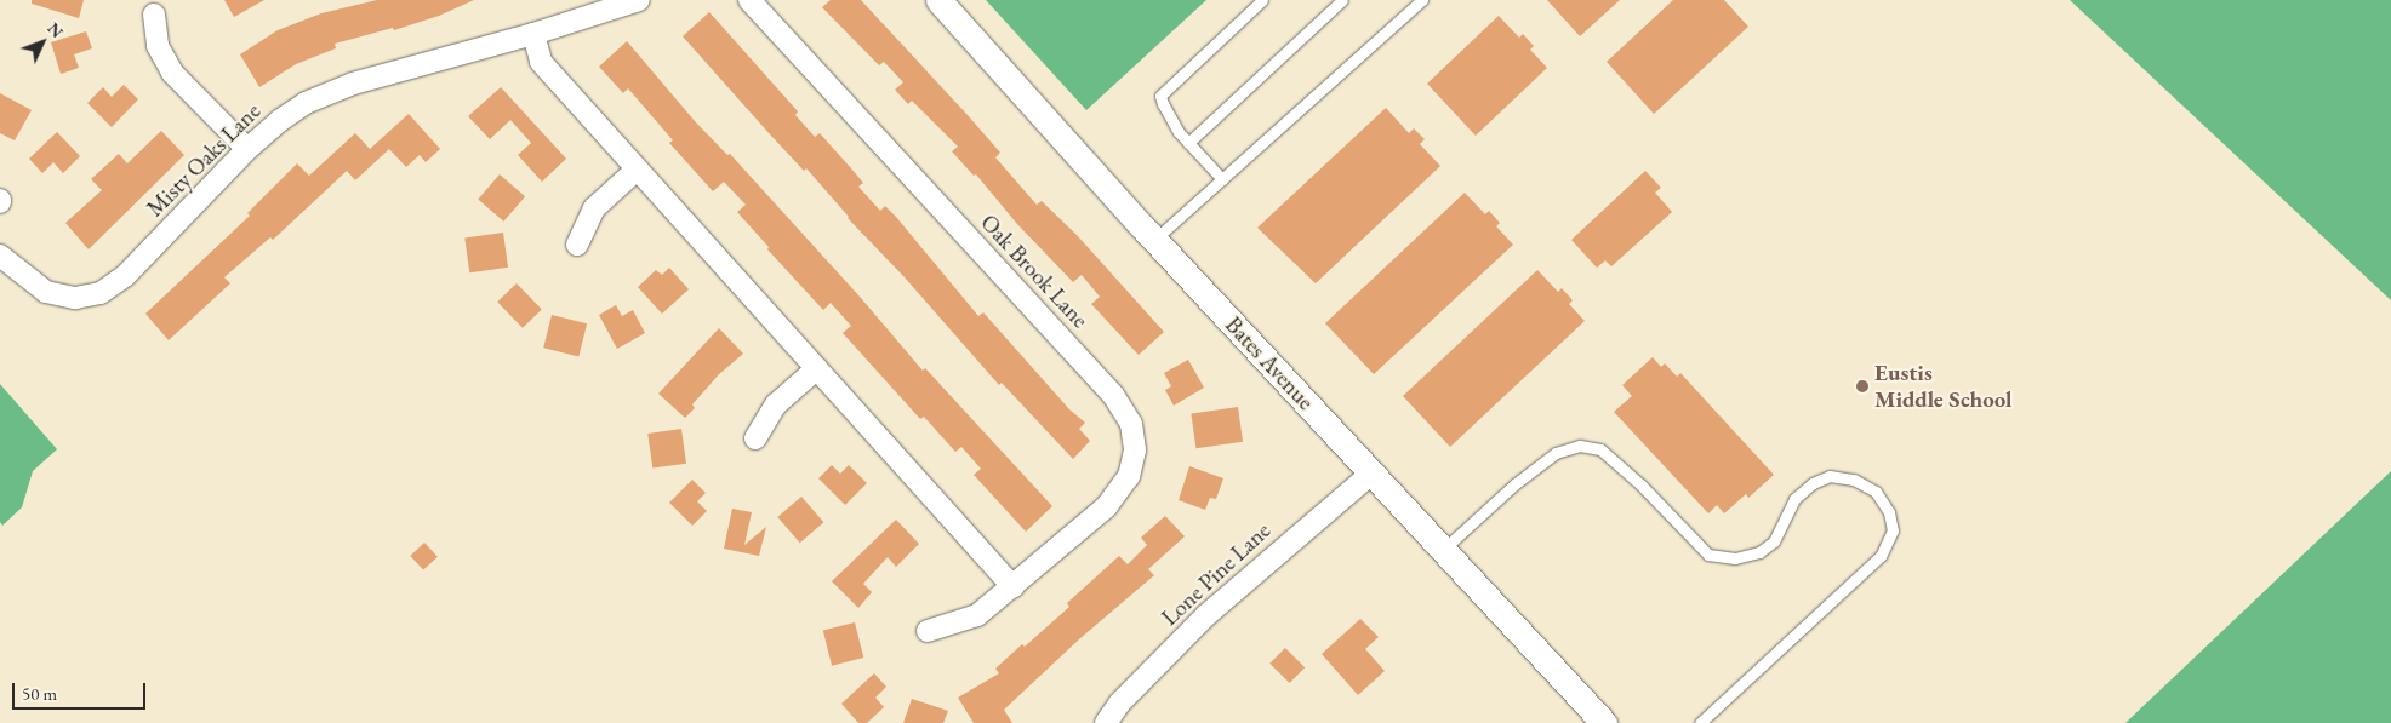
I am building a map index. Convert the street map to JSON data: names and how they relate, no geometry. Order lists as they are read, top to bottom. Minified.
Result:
{"streets":{"street":["Misty Oaks Lane","Oak Brook Lane","Bates Avenue","Lone Pine Lane"]},"crossings":[["Bates Avenue","Lone Pine Lane"]],"places":["Eustis Middle School"],"scale_bar":"50 m","north":"top right"}
